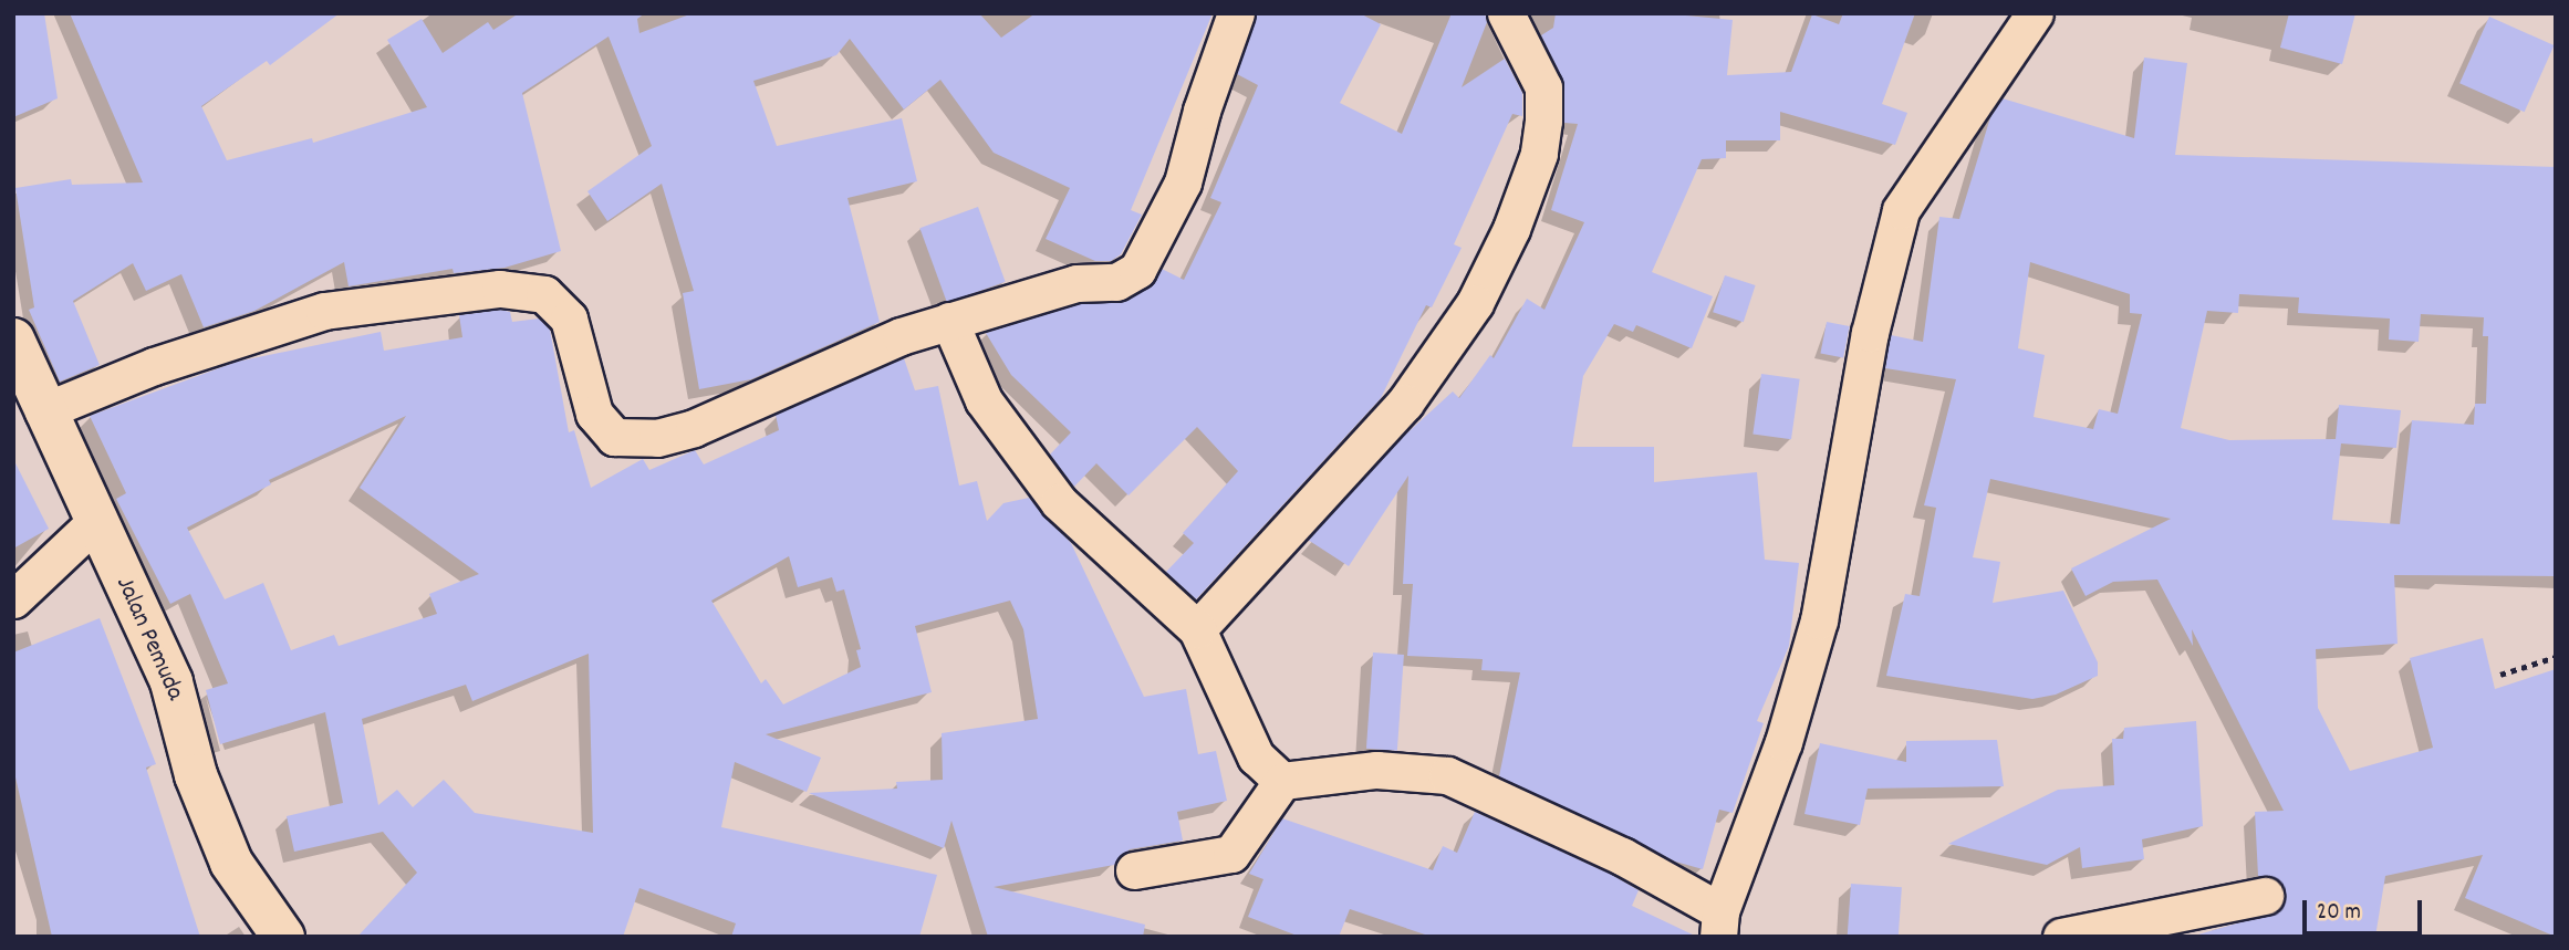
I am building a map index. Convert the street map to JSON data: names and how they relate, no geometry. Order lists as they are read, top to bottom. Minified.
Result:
{"streets":{"street":["Jalan Pemuda"]},"scale_bar":"20 m"}
